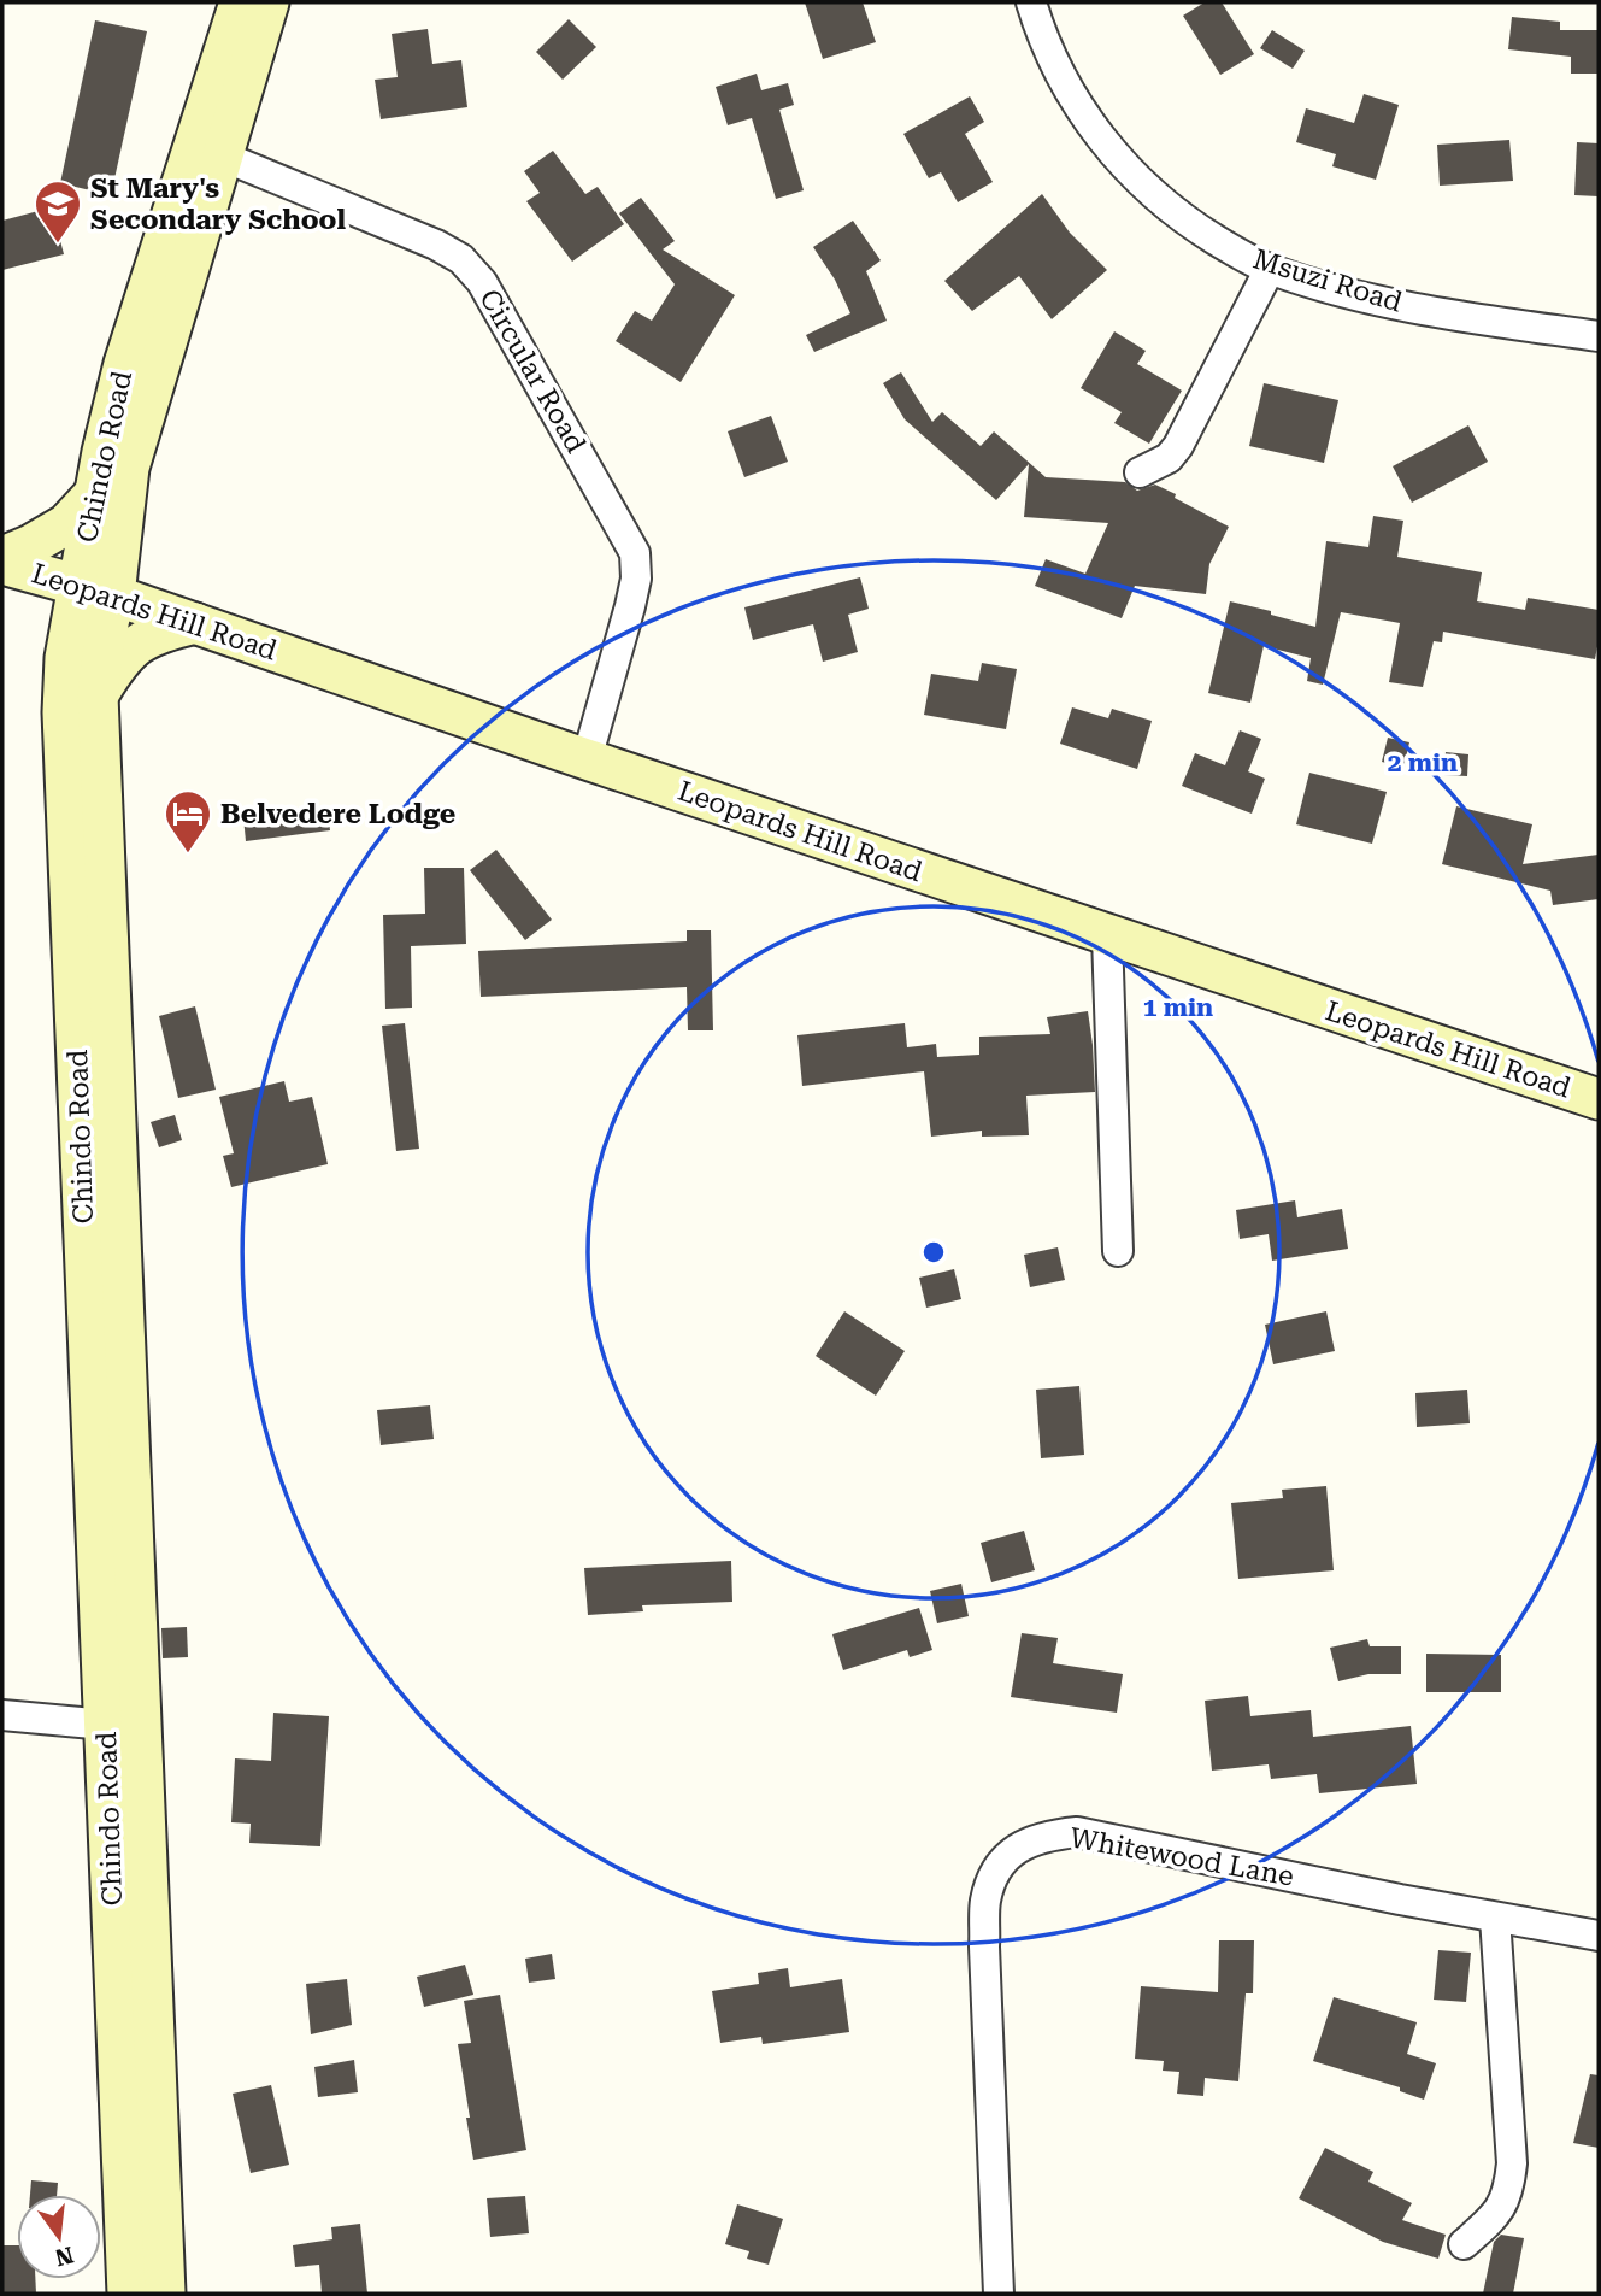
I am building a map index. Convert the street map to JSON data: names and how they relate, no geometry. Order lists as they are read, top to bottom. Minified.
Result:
{"streets":{"main road":["Chindo Road","Leopards Hill Road"],"street":["Msuzi Road","Circular Road","Whitewood Lane"]},"crossings":[["Circular Road","Chindo Road"],["Circular Road","Leopards Hill Road"],["Chindo Road","Leopards Hill Road"]],"places":{"school or university":["St Mary's Secondary School"],"hotel":["Belvedere Lodge"]},"north":"bottom","rings":["2 min","1 min"]}
